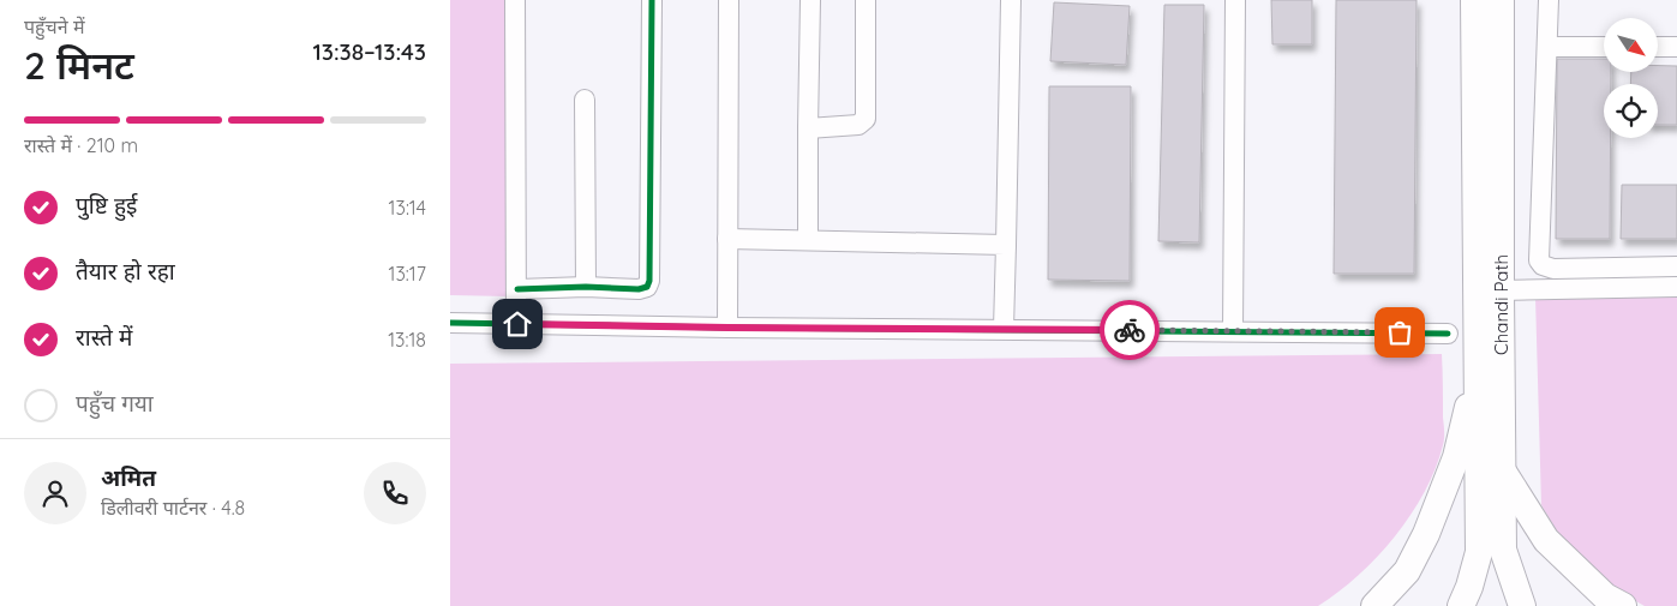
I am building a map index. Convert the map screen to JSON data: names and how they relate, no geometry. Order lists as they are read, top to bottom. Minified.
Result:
{"streets":{"main road":["Chandi Path"]},"north":"bottom right","page":{"heading":["2 मिनट","पहुँचने में","13:38–13:43"],"panel":["अमित","डिलीवरी पार्टनर · 4.8"],"bar":"रास्ते में · 210 m","list":[["पुष्टि हुई","13:14"],["तैयार हो रहा","13:17"],["रास्ते में","13:18"],"पहुँच गया"]}}
